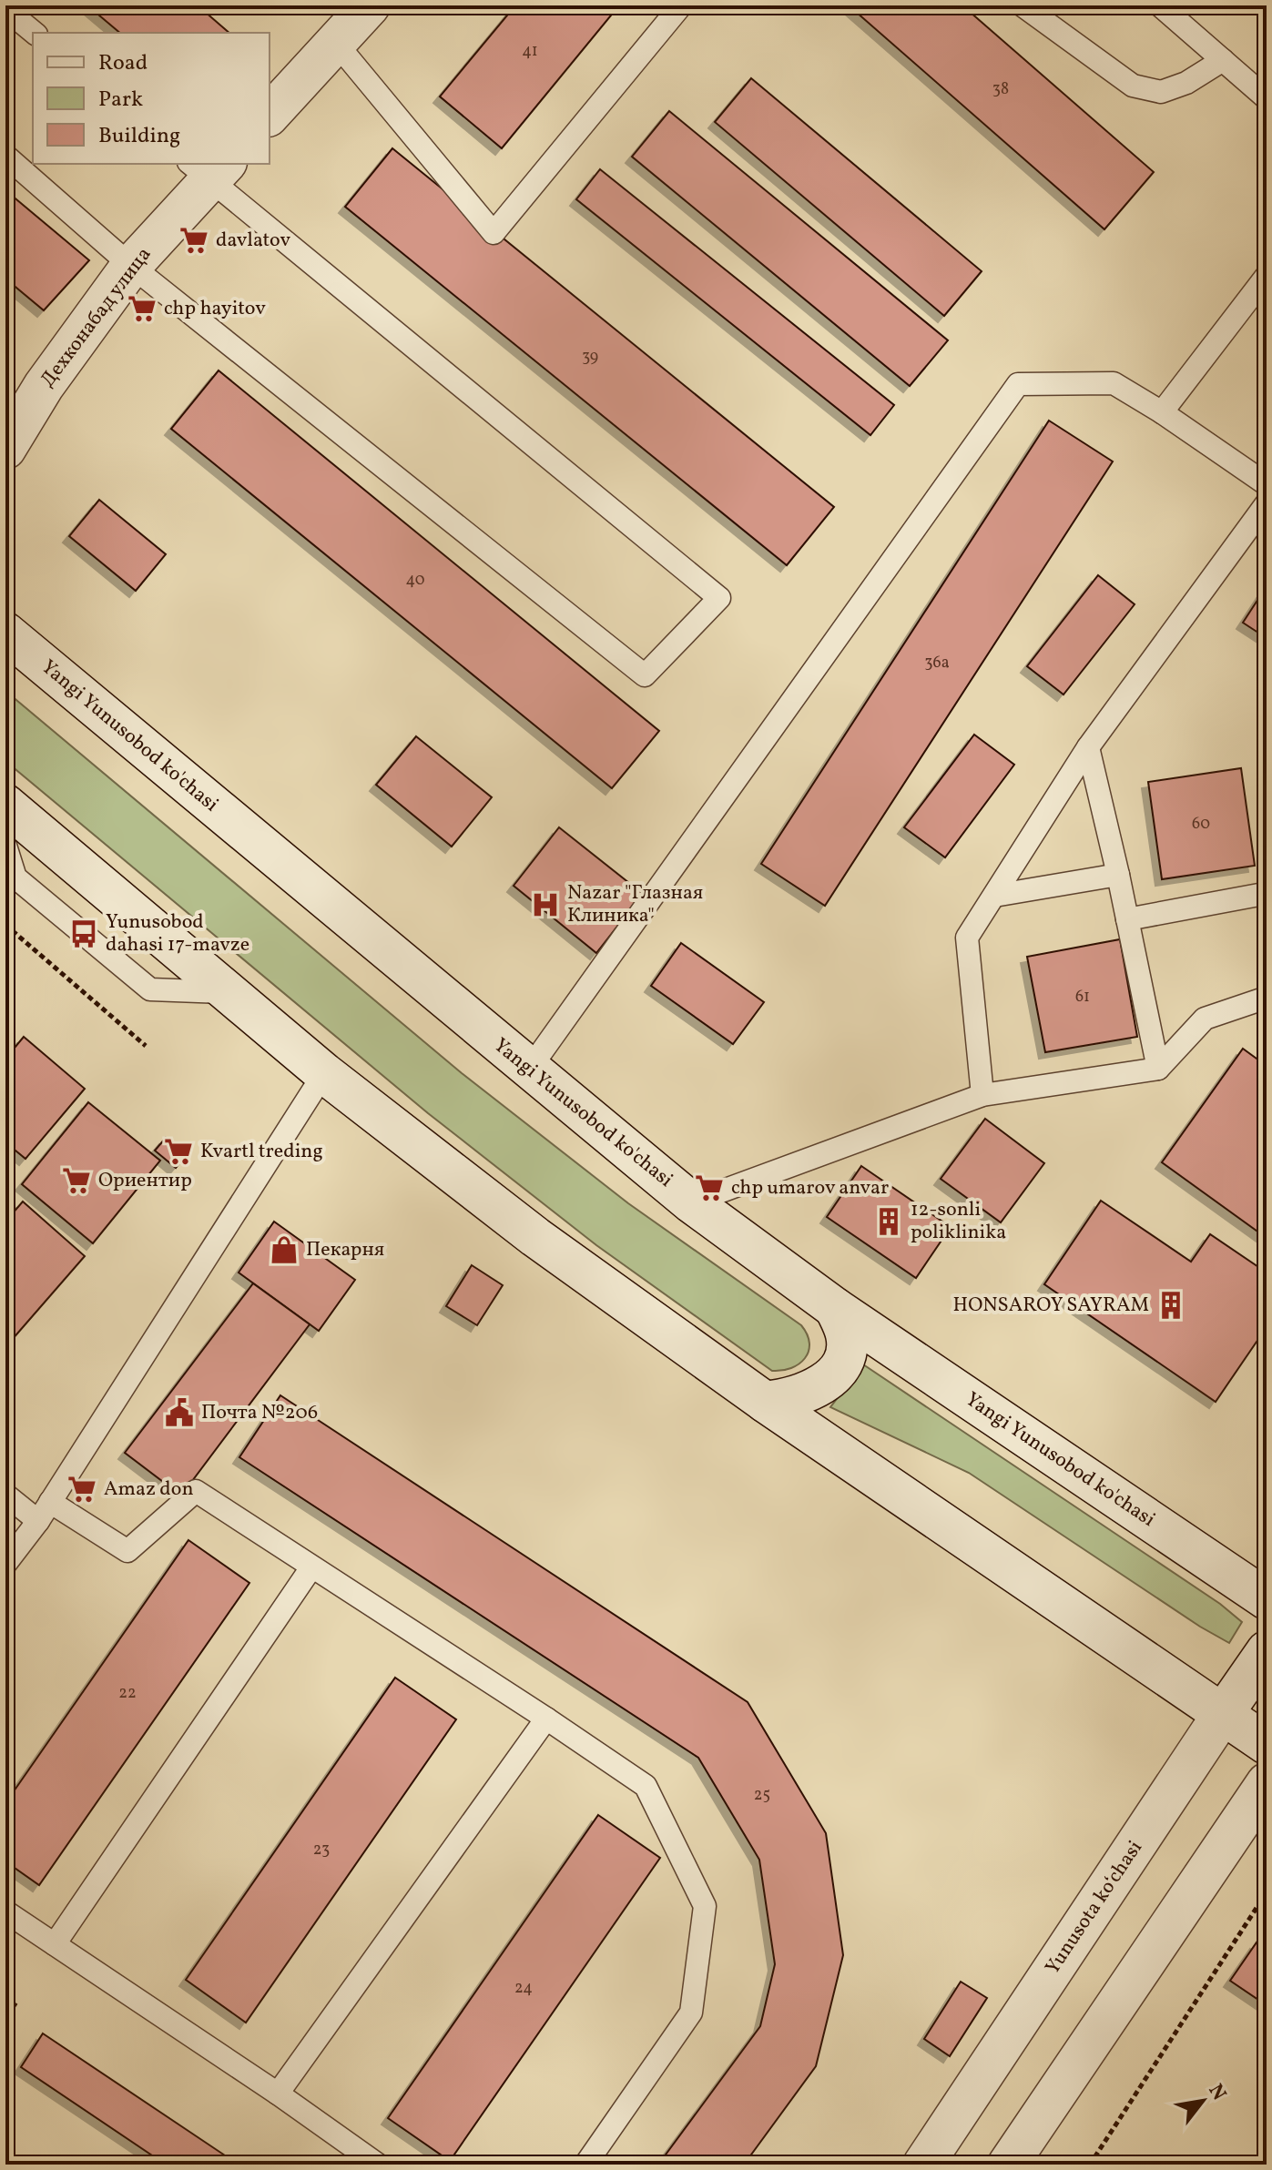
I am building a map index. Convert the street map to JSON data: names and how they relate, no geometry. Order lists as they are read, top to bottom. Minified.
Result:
{"streets":{"main road":["Дехконабад улица","Yangi Yunusobod ko'chasi","Yunusota koʻchasi"]},"places":{"supermarket":["davlatov","chp hayitov","Kvartl treding","Ориентир","chp umarov anvar","Amaz don"],"hospital":["Nazar \"Глазная Клиника\""],"bus stop":["Yunusobod dahasi 17-mavze"],"building":["12-sonli poliklinika","HONSAROY SAYRAM"],"shop":["Пекарня"],"public building":["Почта №206"]},"house_numbers":["41","38","39","40","36a","60","61","22","25","23","24"],"legend":["Road","Park","Building"],"north":"top right"}
